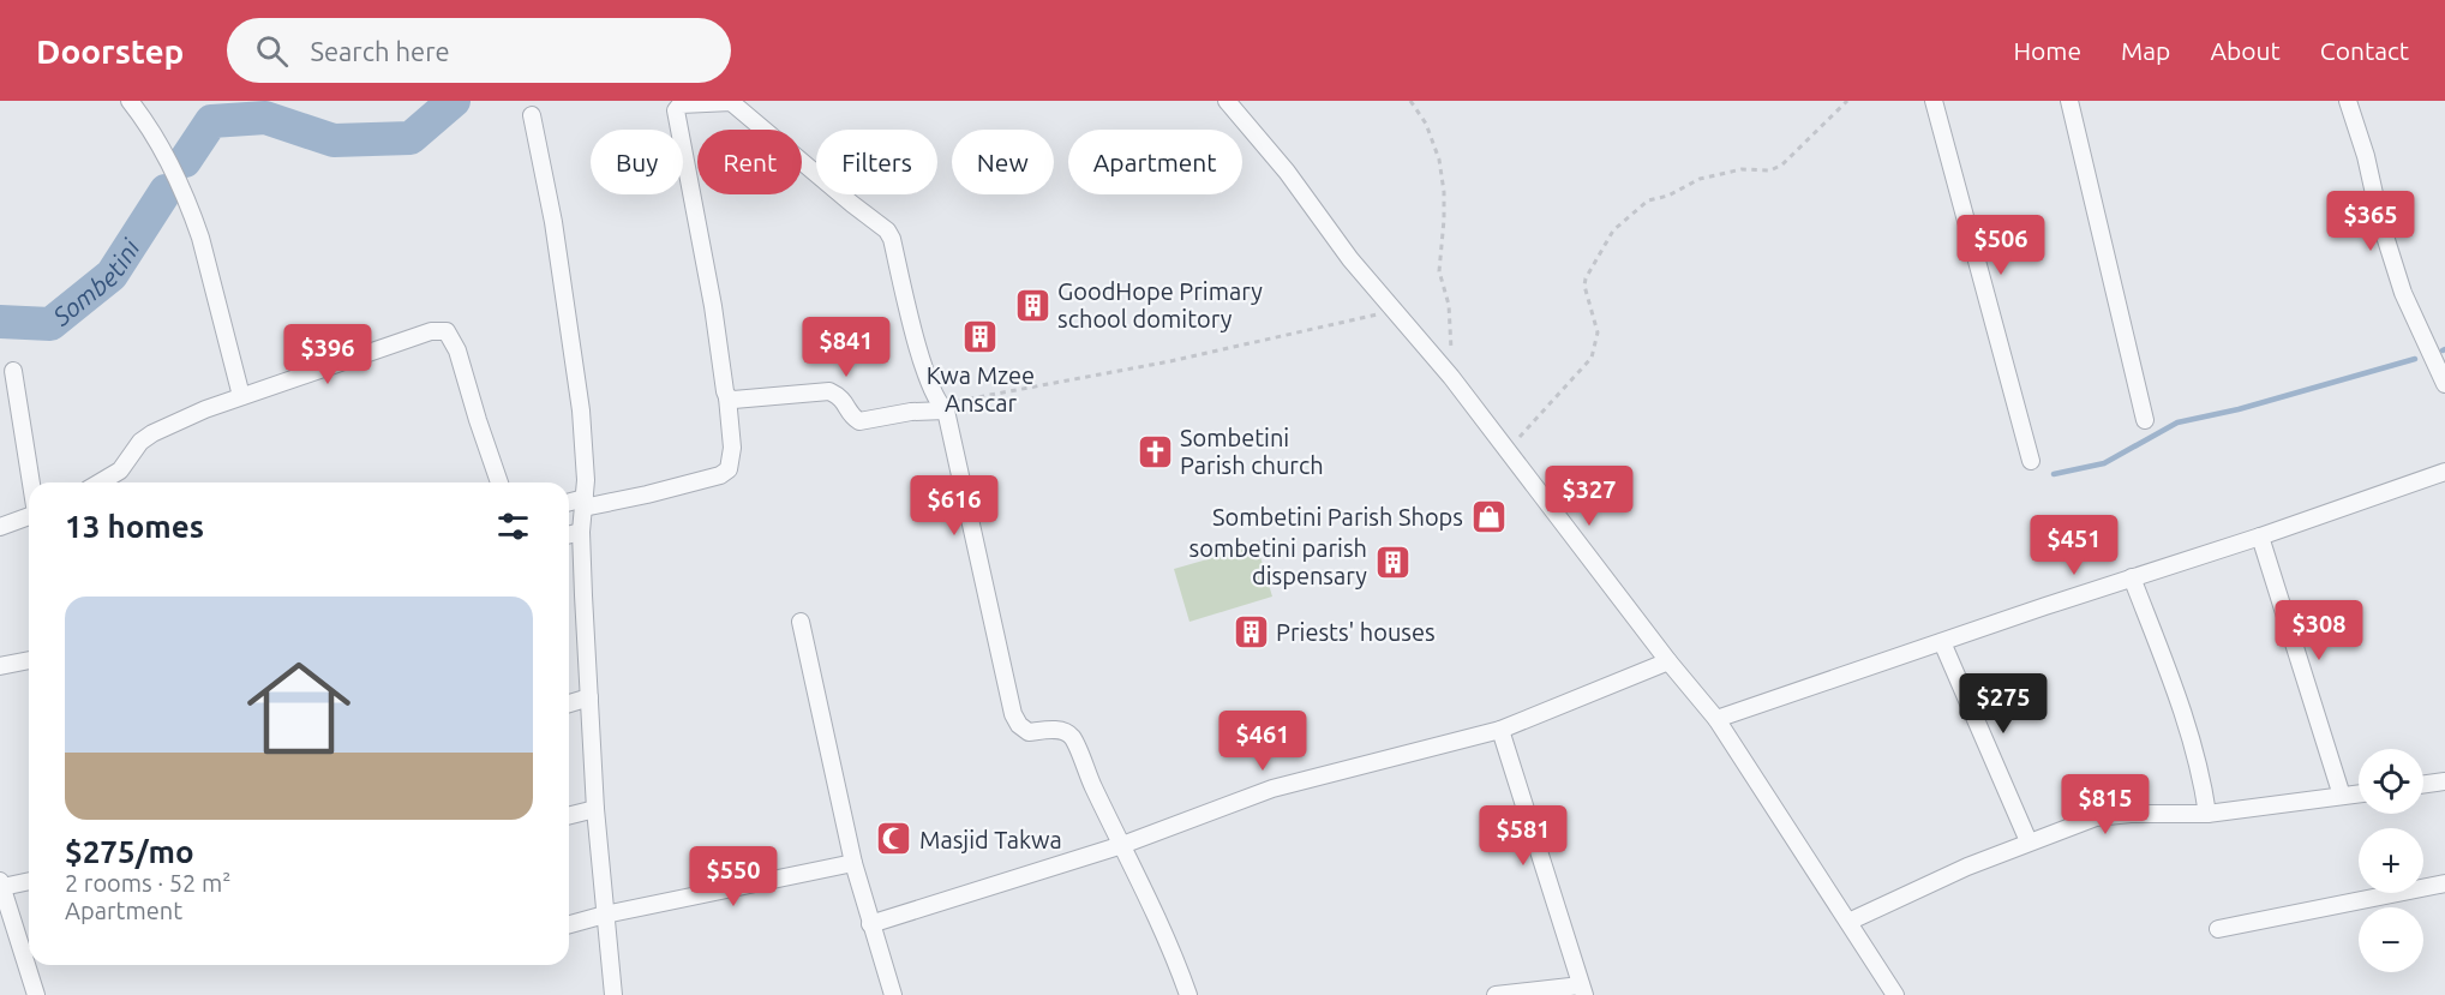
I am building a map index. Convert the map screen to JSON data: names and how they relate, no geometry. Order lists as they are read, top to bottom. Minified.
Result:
{"water":["Sombetini"],"places":{"building":["GoodHope Primary school domitory","Kwa Mzee Anscar","sombetini parish dispensary","Priests' houses"],"church":["Sombetini Parish church"],"shop":["Sombetini Parish Shops"],"mosque":["Masjid Takwa"]},"page":{"header":"Doorstep","search":"Search here","nav":["Home","Map","About","Contact"],"chip":["Buy","Rent","Filters","New","Apartment"],"price":["$365","$506","$841","$396","$327","$616","$451","$308","$275","$461","$815","$581","$550"],"heading":"13 homes","list":[{"name":"$275/mo","note":"2 rooms · 52 m² · Apartment"}],"map_buttons":["+","−"]}}
